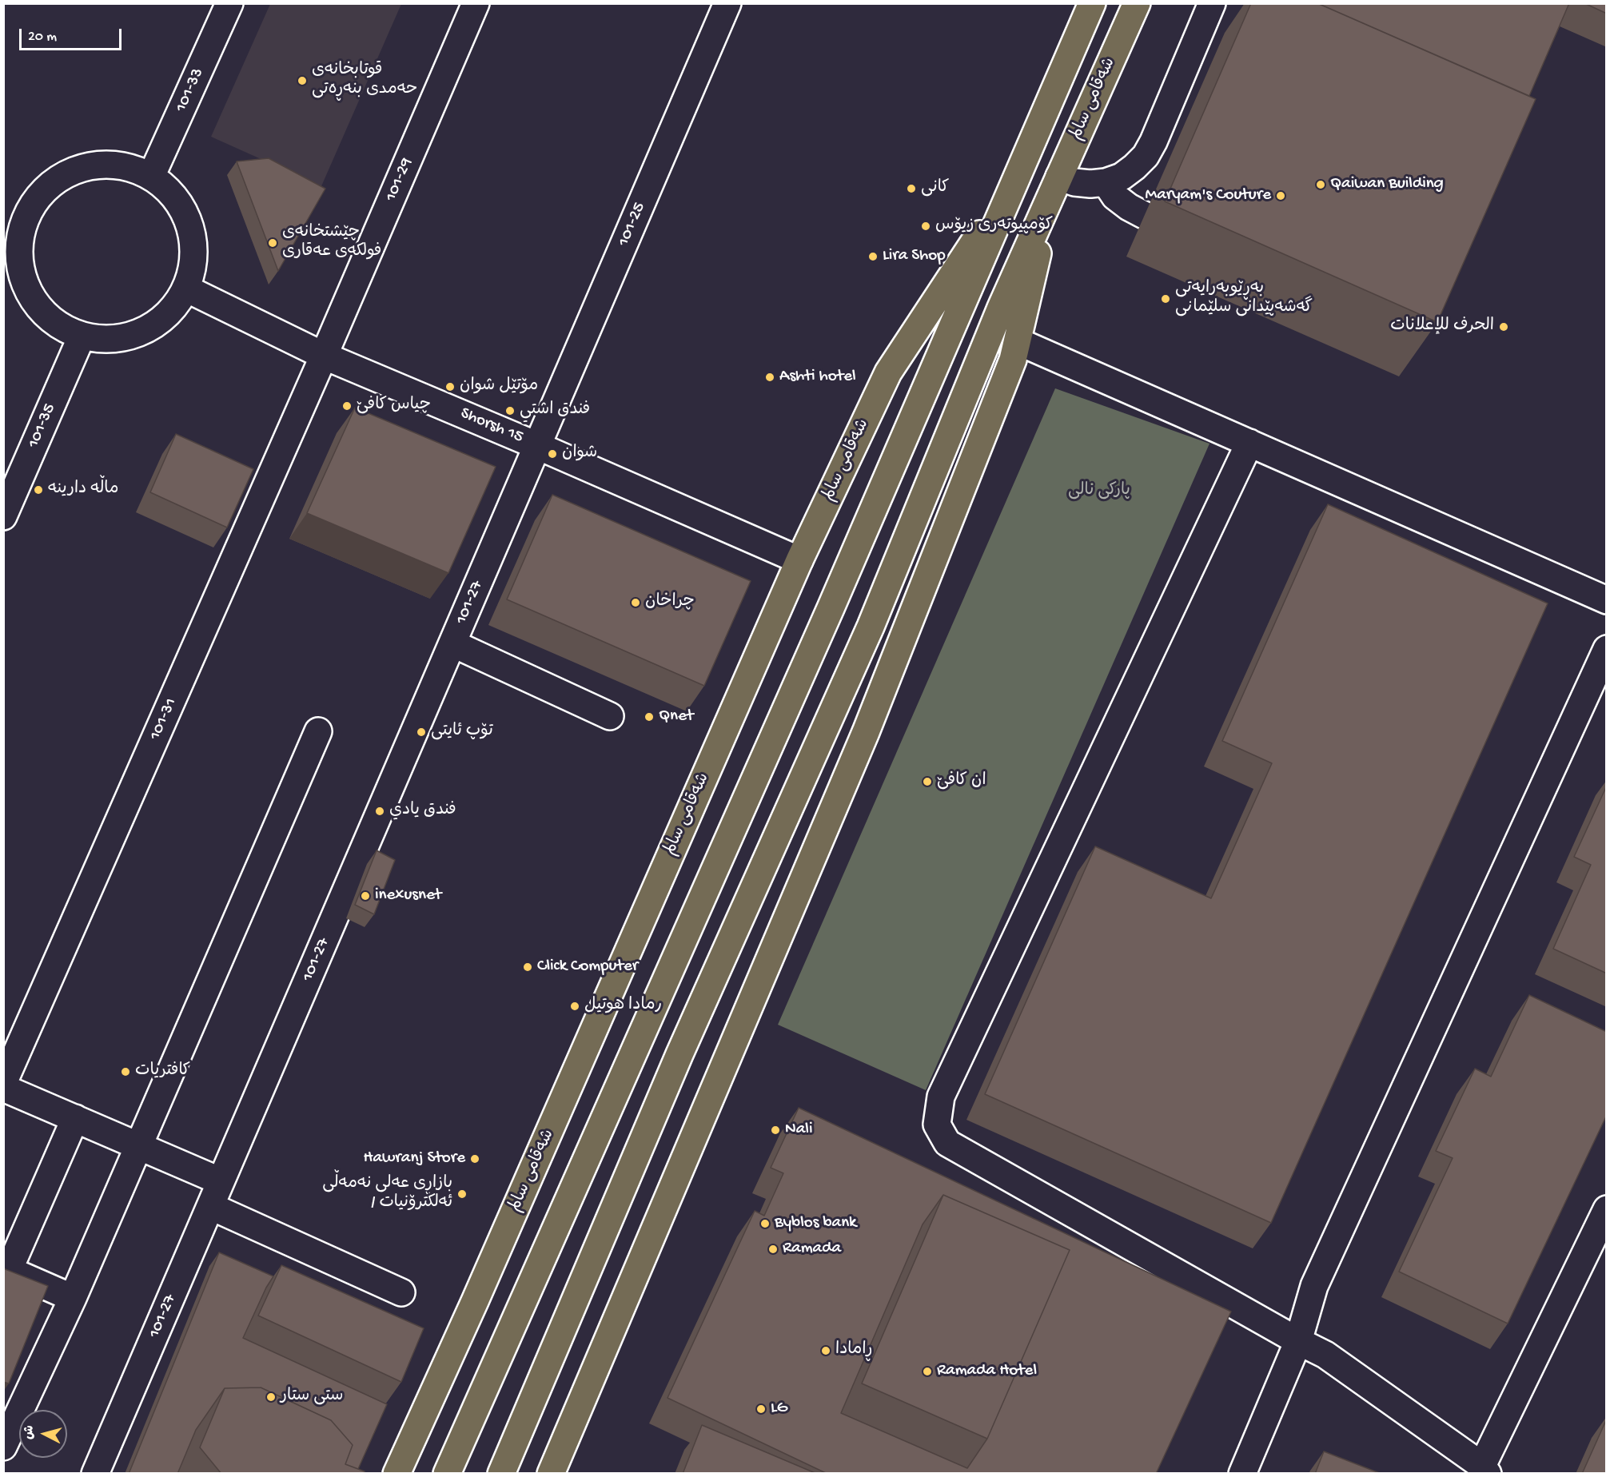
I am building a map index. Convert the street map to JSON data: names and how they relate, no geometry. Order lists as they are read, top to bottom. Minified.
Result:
{"streets":{"main road":["شەقامی سالم"],"street":["101-33","101-29","101-25","101-35","Shorsh 15","101-27","101-31"]},"crossings":[["شەقامی سالم","Shorsh 15"],["101-29","Shorsh 15"],["101-29","101-31"],["101-25","Shorsh 15"],["101-25","101-27"],["Shorsh 15","101-27"],["Shorsh 15","101-31"]],"parks":["پارکی نالی"],"places":["قوتابخانەی حەمدی بنەڕەتی","Qaiwan Building","کانی","Maryam's Couture","کۆمپیوتەری زیۆس","چێشتخانەی فولکەی عەقاری","Lira Shop","بەڕێوبەرایەتی گەشەپێدانی سلێمانی","الحرف للإعلانات","Ashti hotel","مۆتێل شوان","چياس كافێ","فندق اشتي","شوان","ماڵە دارینە","چراخان","Qnet","تۆپ ئایتی","ان کافێ","فندق يادي","inexusnet","Click Computer","رمادا هوتيل","كافتريات","Nali","Hawranj Store","بازاڕی عەلی نەمەڵی / ئەلکترۆنیات","Byblos bank","Ramada","ڕامادا","Ramada Hotel","ستی ستار","LG"],"scale_bar":"20 m","north":"left"}
